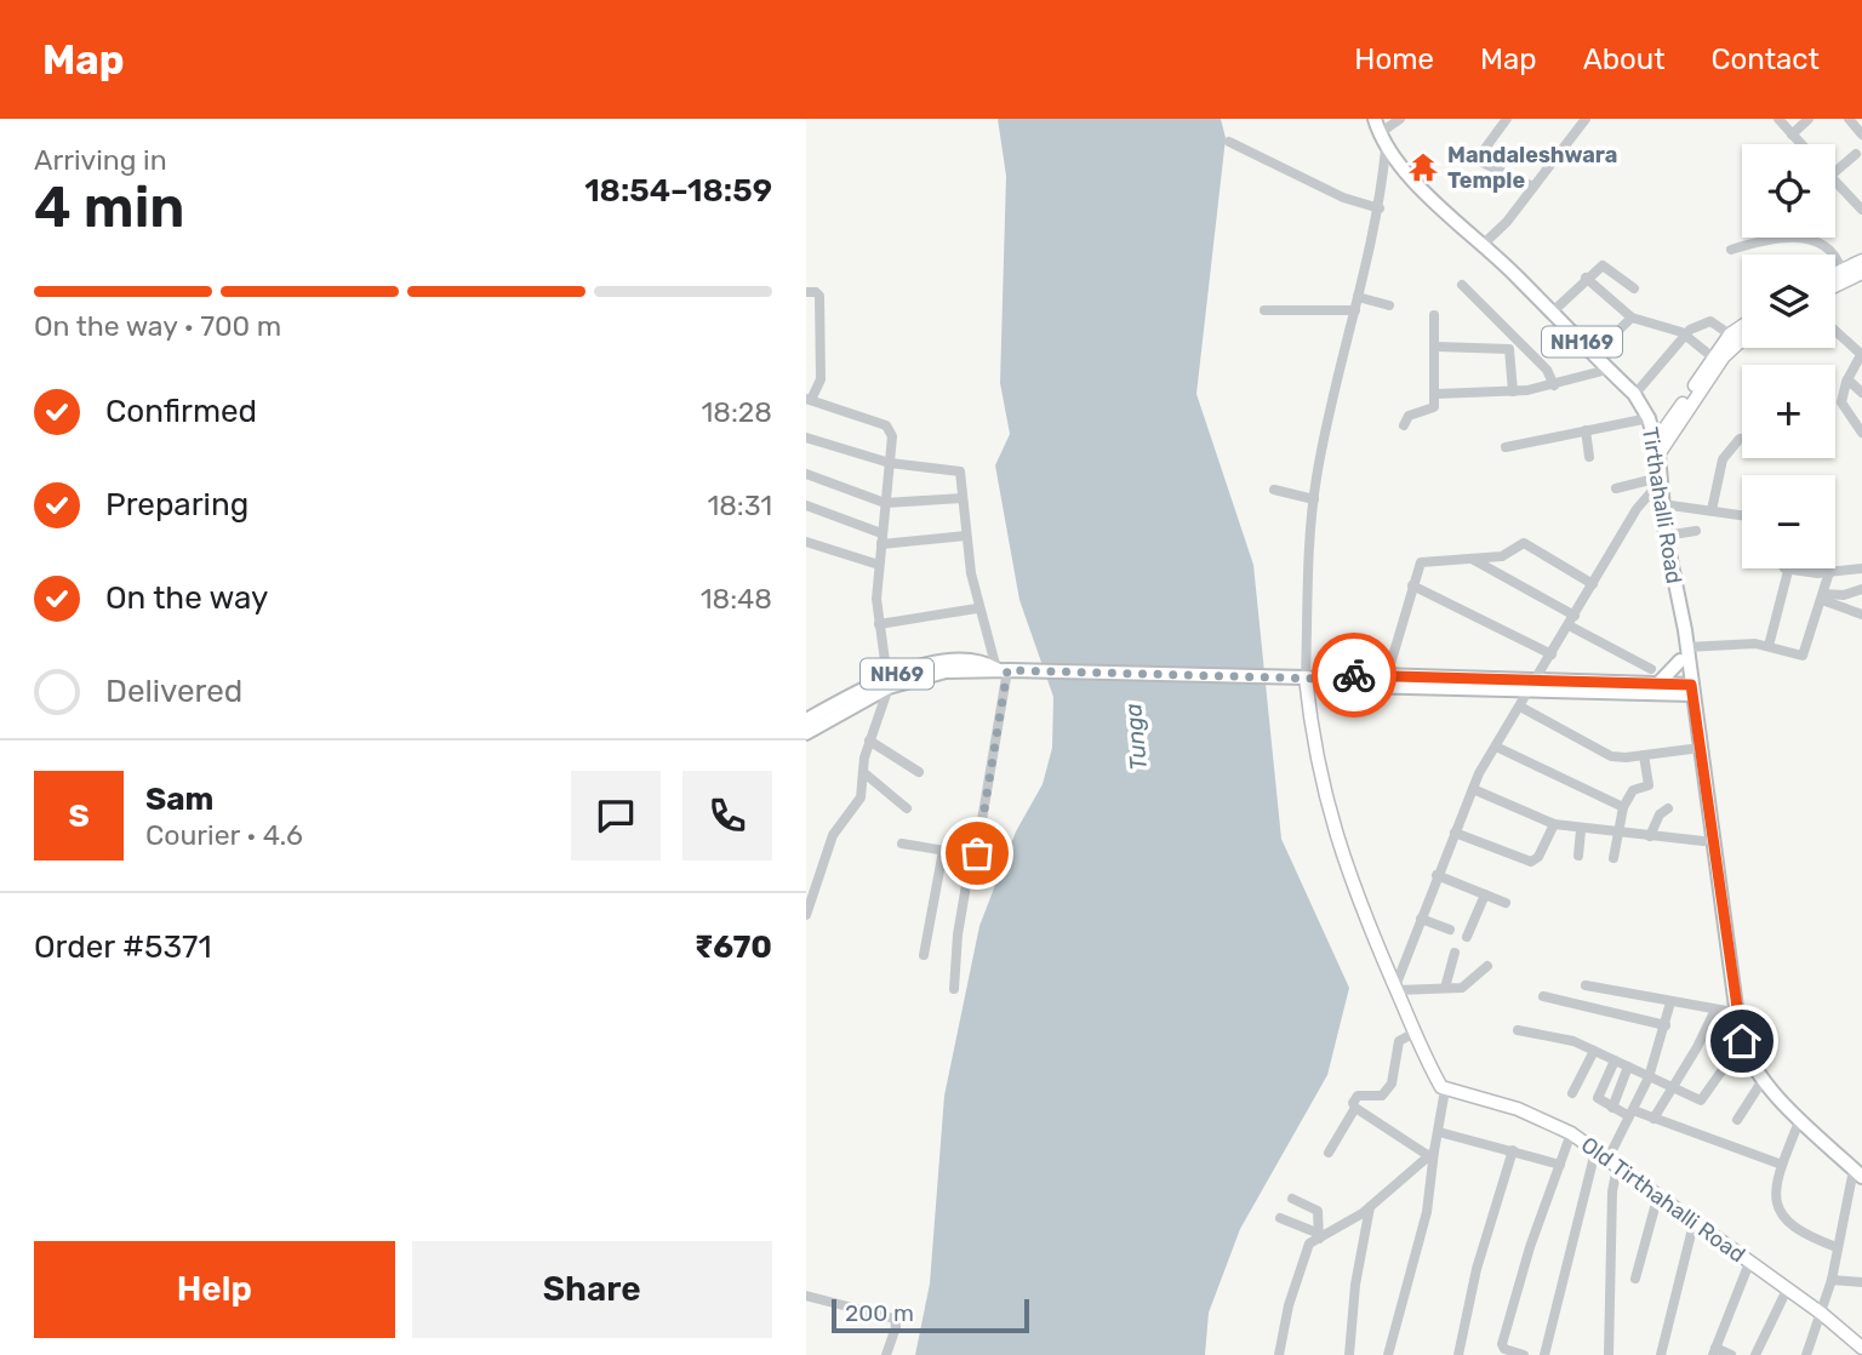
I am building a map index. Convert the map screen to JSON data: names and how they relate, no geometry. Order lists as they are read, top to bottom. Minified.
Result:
{"streets":{"highway":["NH169","Tirthahalli Road","NH69"],"main road":["Old Tirthahalli Road"]},"crossings":[["NH169","Tirthahalli Road"],["NH169","NH69"]],"water":["Tunga"],"places":{"temple":["Mandaleshwara Temple"]},"scale_bar":"200 m","page":{"header":"Map","nav":["Home","Map","About","Contact"],"heading":["4 min","Arriving in","18:54–18:59"],"panel":["Sam","Courier · 4.6","Order #5371","₹670"],"map_buttons":["+","−"],"bar":"On the way · 700 m","list":[["Confirmed","18:28"],["Preparing","18:31"],["On the way","18:48"],"Delivered"],"round":"S","buttons":["Help","Share"],"scale":"200 m"}}
